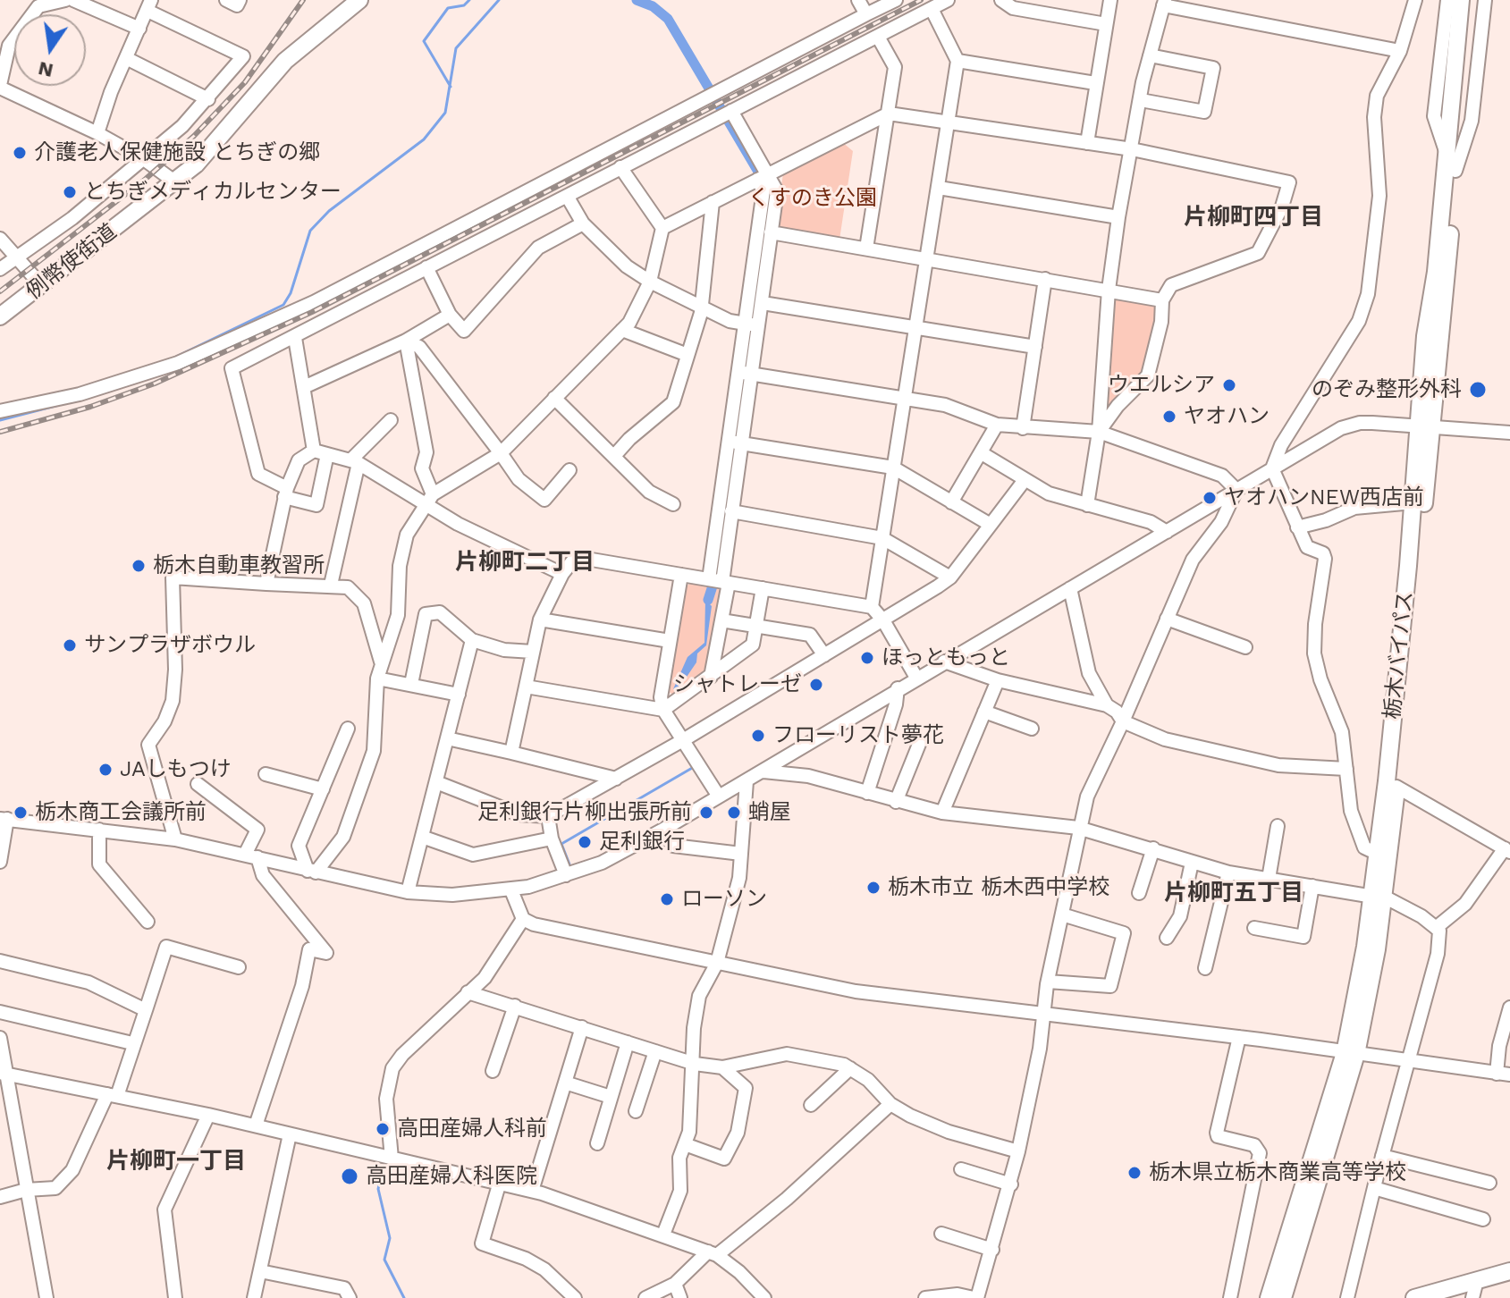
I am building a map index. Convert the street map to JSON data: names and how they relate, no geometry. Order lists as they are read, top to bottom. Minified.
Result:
{"streets":{"main road":["例幣使街道","栃木バイパス"]},"districts":["片柳町四丁目","片柳町二丁目","片柳町五丁目","片柳町一丁目"],"parks":["くすのき公園"],"places":["介護老人保健施設 とちぎの郷","とちぎメディカルセンター","ウエルシア","のぞみ整形外科","ヤオハン","ヤオハンNEW西店前","栃木自動車教習所","サンプラザボウル","ほっともっと","シャトレーゼ","フローリスト夢花","JAしもつけ","栃木商工会議所前","足利銀行片柳出張所前","蛸屋","足利銀行","栃木市立 栃木西中学校","ローソン","高田産婦人科前","栃木県立栃木商業高等学校","高田産婦人科医院"],"north":"bottom"}
